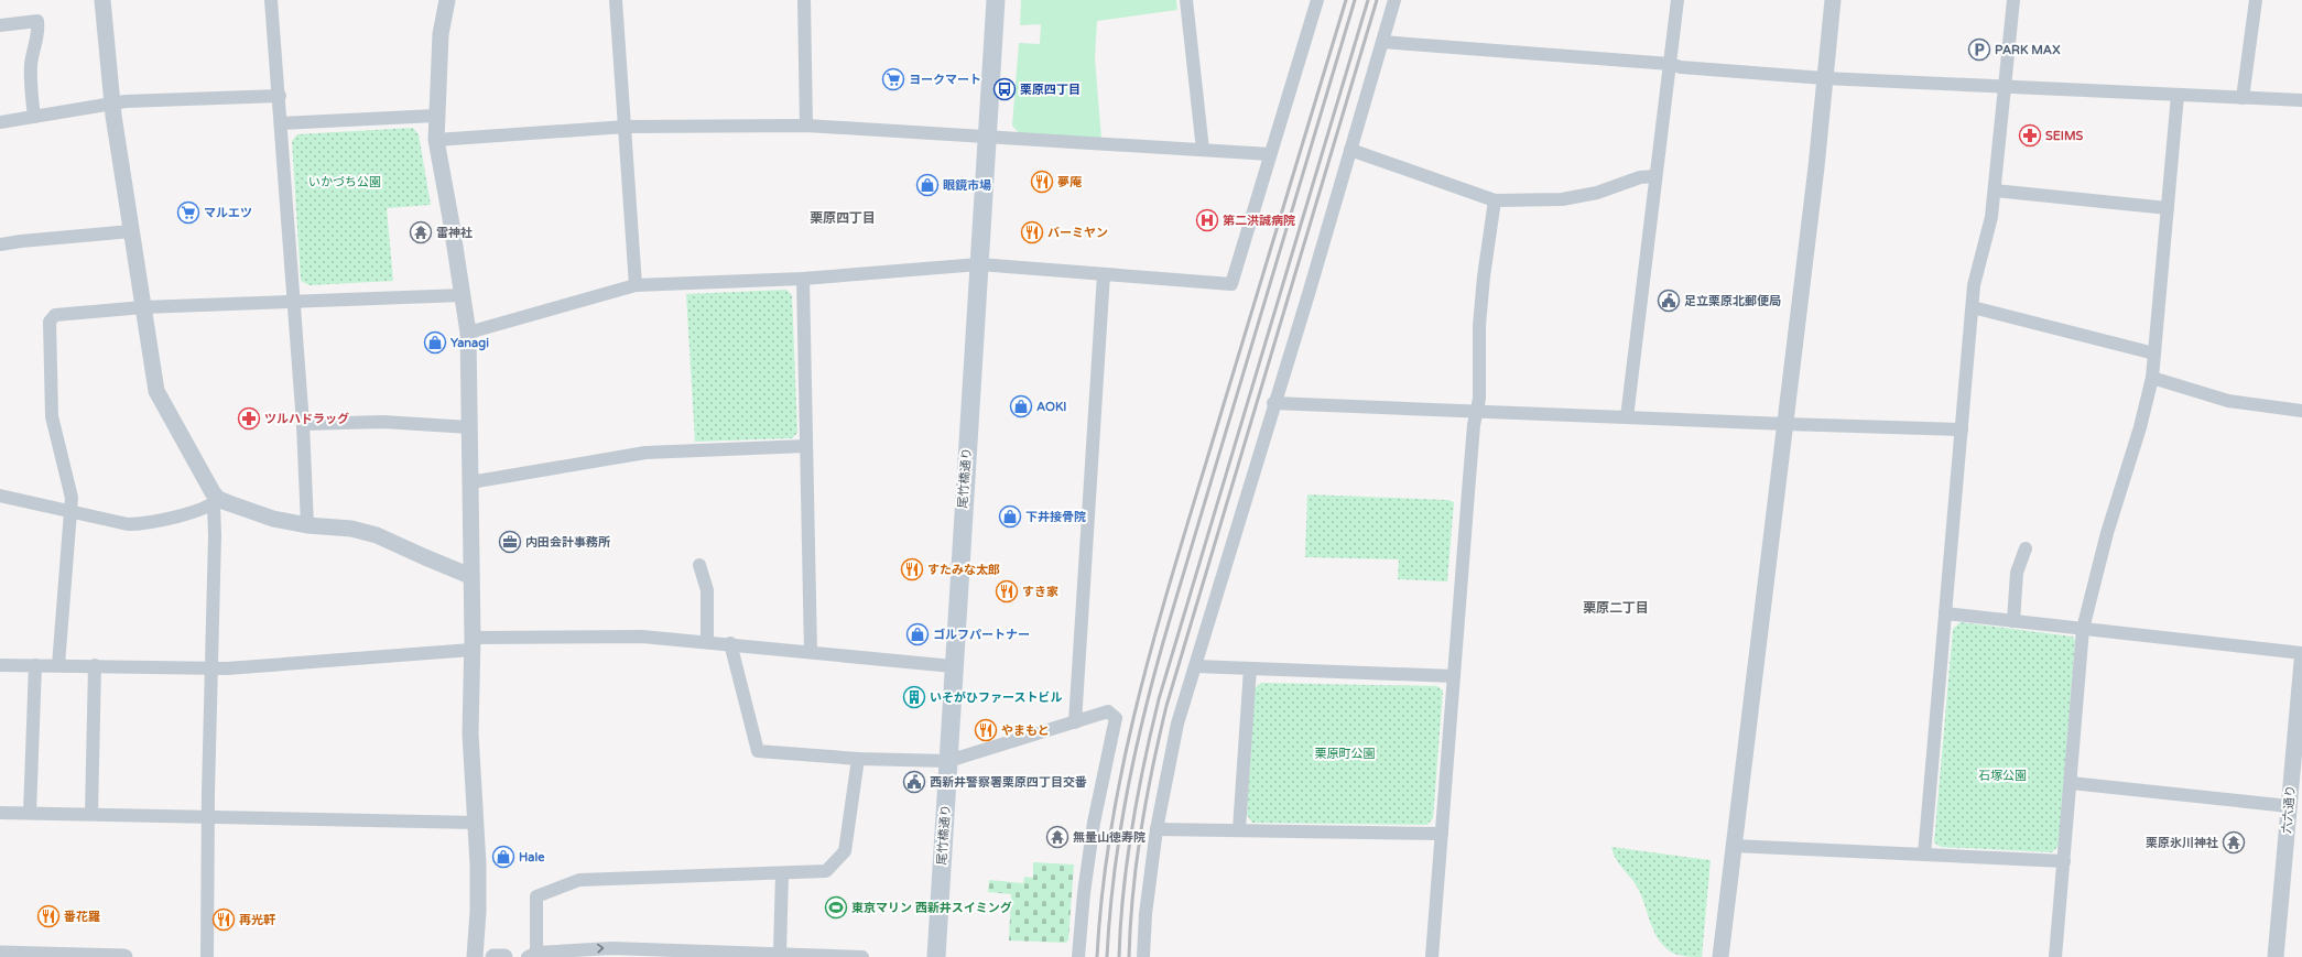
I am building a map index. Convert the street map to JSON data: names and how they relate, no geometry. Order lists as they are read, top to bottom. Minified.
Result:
{"streets":{"main road":["尾竹橋通り"],"street":["六六通り"]},"districts":["栗原四丁目","栗原二丁目"],"parks":["いかづち公園","栗原町公園","石塚公園"],"places":{"parking":["PARK MAX"],"supermarket":["ヨークマート","マルエツ"],"bus stop":["栗原四丁目"],"pharmacy":["SEIMS","ツルハドラッグ"],"restaurant":["夢庵","バーミヤン","すたみな太郎","すき家","やまもと","番花羅","再光軒"],"shop":["眼鏡市場","Yanagi","AOKI","下井接骨院","ゴルフパートナー","Hale"],"hospital":["第二洪誠病院"],"temple":["雷神社","無量山徳寿院","栗原氷川神社"],"public building":["足立栗原北郵便局","西新井警察署栗原四丁目交番"],"office":["内田会計事務所"],"building":["いそがひファーストビル"],"sports":["東京マリン 西新井スイミング"]}}
